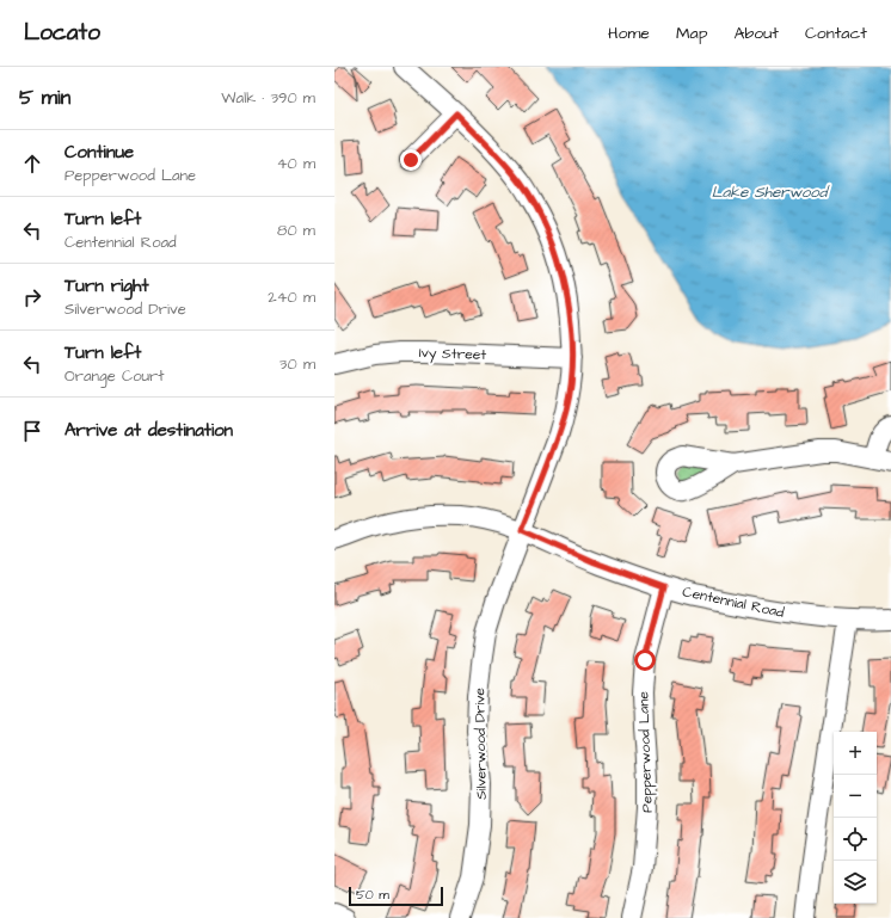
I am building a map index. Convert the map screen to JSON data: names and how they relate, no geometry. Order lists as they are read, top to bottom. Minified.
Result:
{"streets":{"street":["Ivy Street","Centennial Road","Silverwood Drive","Pepperwood Lane"]},"crossings":[["Ivy Street","Silverwood Drive"],["Centennial Road","Silverwood Drive"],["Centennial Road","Pepperwood Lane"]],"water":["Lake Sherwood"],"scale_bar":"50 m","page":{"header":"Locato","nav":["Home","Map","About","Contact"],"heading":["5 min","Walk · 390 m"],"list":[["Continue","Pepperwood Lane","40 m"],["Turn left","Centennial Road","80 m"],["Turn right","Silverwood Drive","240 m"],["Turn left","Orange Court","30 m"],"Arrive at destination"],"map_buttons":["+","−"],"scale":"50 m"}}
